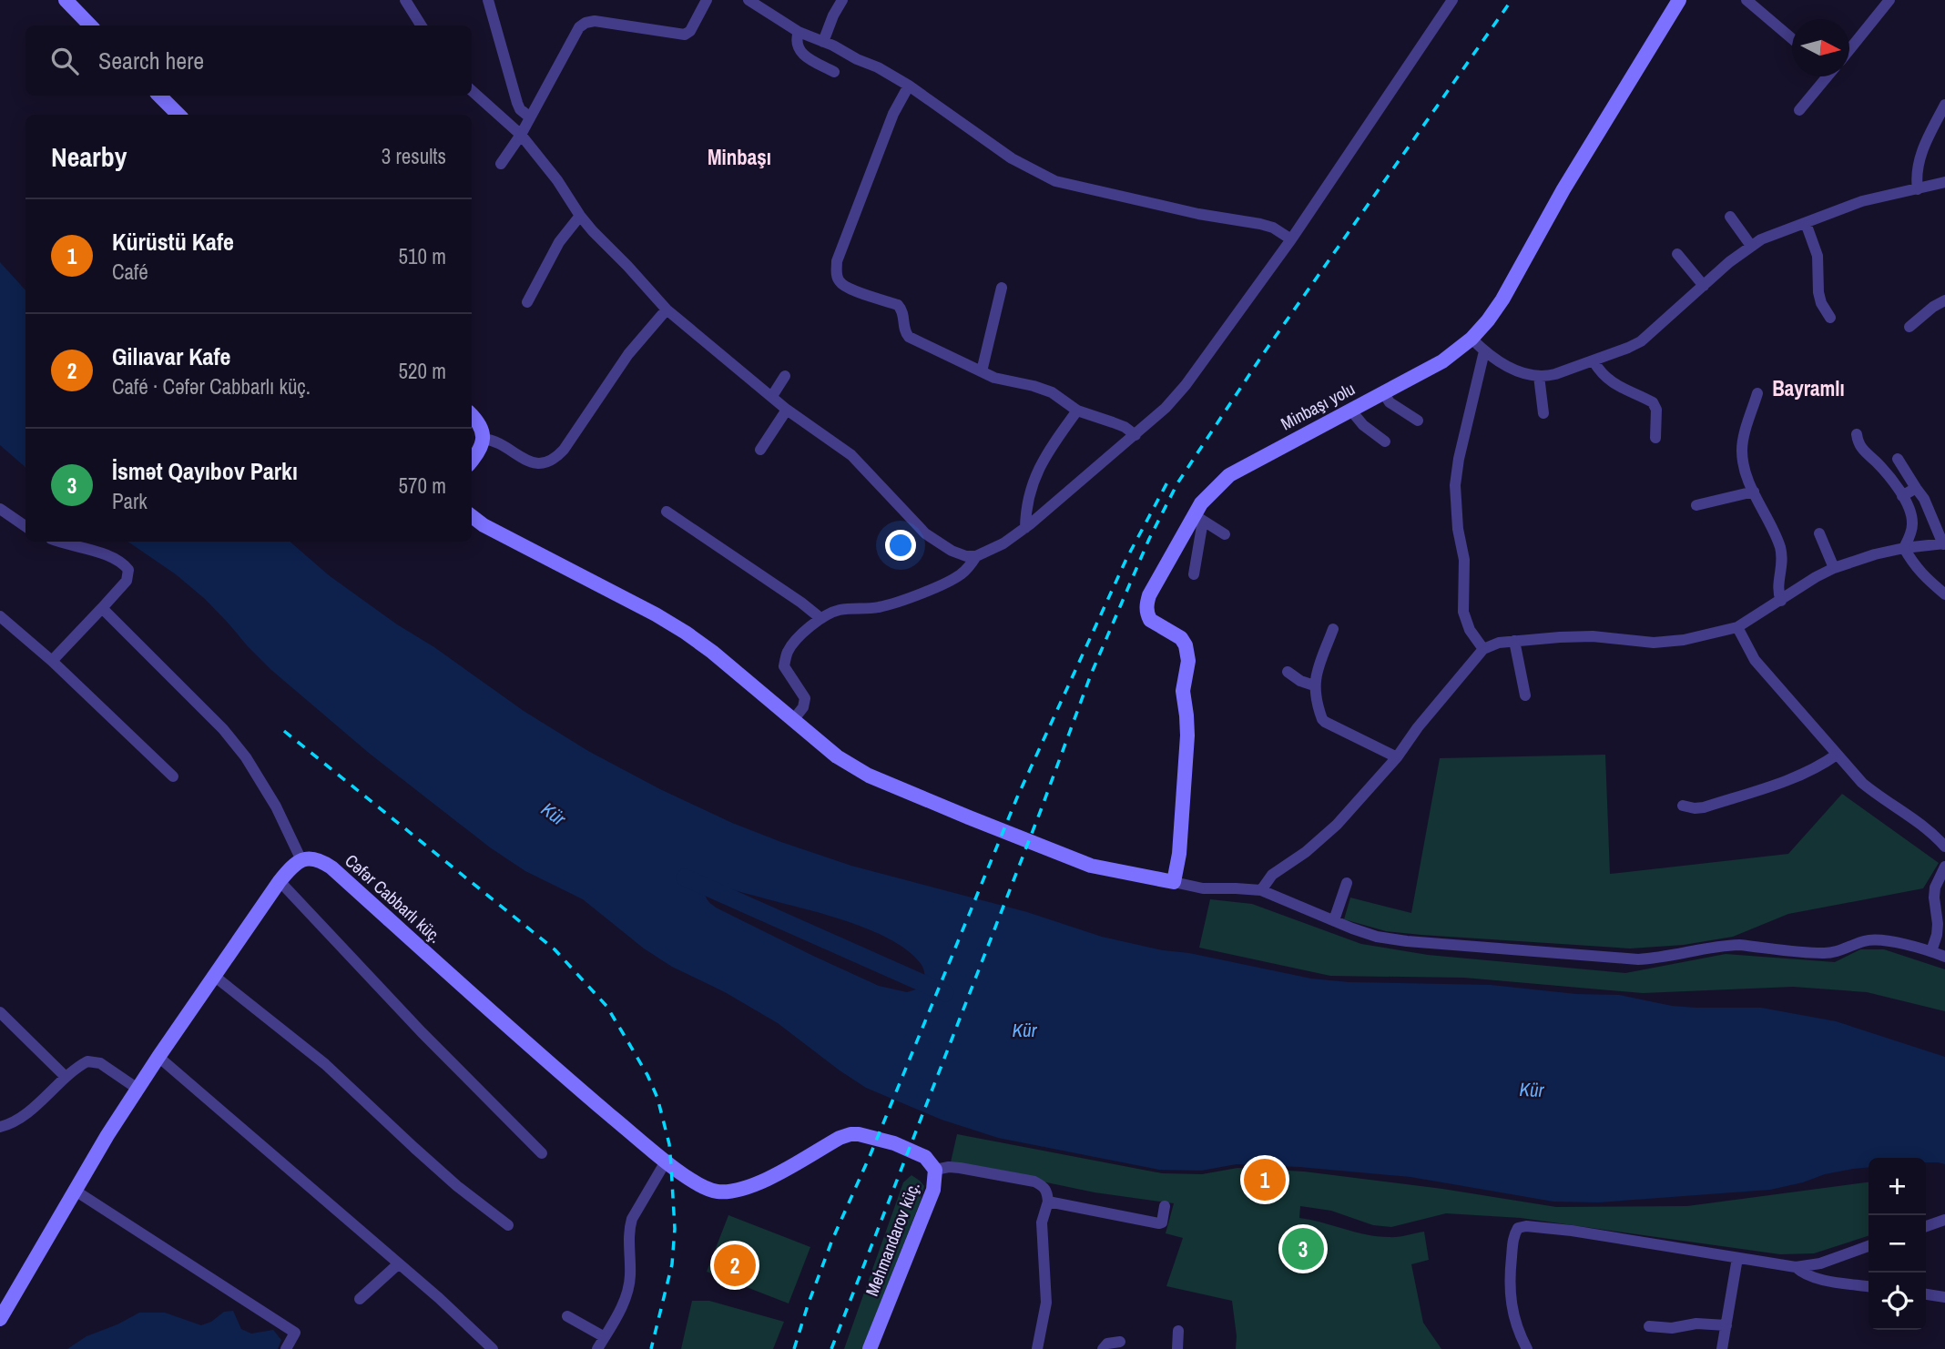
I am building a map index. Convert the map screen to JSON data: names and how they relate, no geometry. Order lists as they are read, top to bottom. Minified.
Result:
{"streets":{"street":["Minbaşı yolu","Cəfər Cabbarlı küç.","Mehmandarov küç."]},"crossings":[["Cəfər Cabbarlı küç.","Mehmandarov küç."]],"districts":["Minbaşı","Bayramlı"],"water":["Kür"],"north":"right","page":{"search":"Search here","heading":["Nearby","3 results"],"list":[{"mark":"1","name":"Kürüstü Kafe","note":"Café","value":"510 m"},{"mark":"2","name":"Gilıavar Kafe","note":"Café · Cəfər Cabbarlı küç.","value":"520 m"},{"mark":"3","name":"İsmət Qayıbov Parkı","note":"Park","value":"570 m"}],"pins":["1","3","2"],"map_buttons":["+","−"]}}
